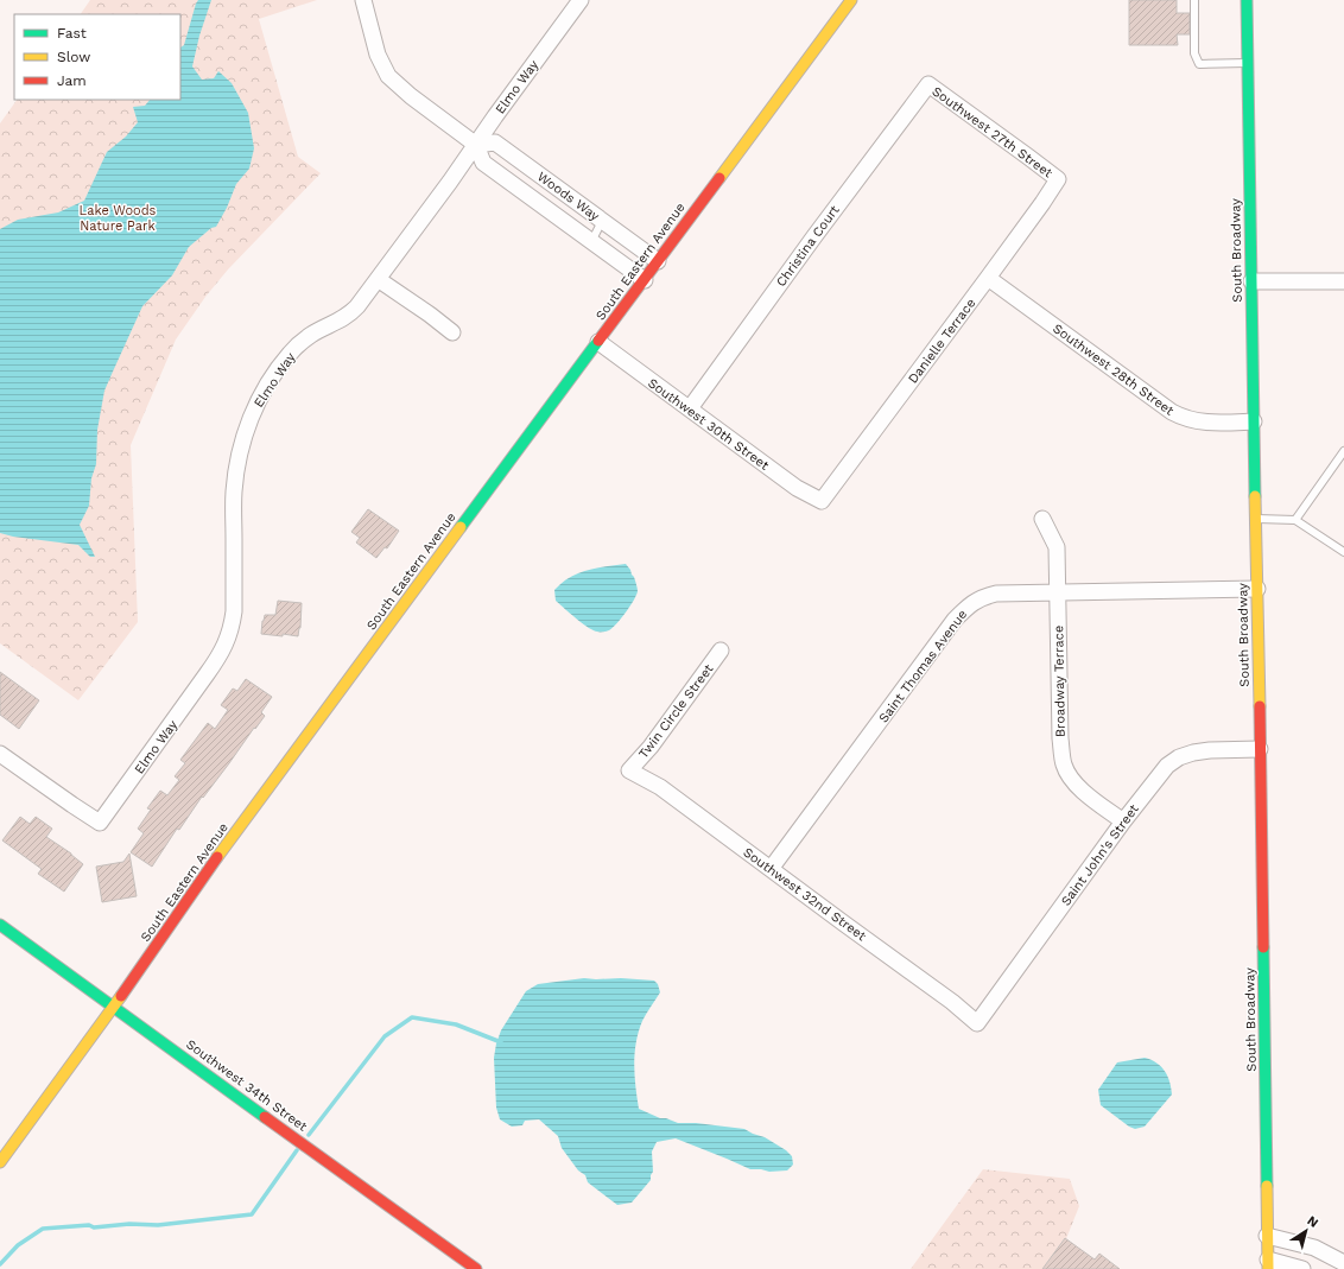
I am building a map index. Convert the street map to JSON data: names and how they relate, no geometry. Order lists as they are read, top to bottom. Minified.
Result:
{"streets":{"street":["Elmo Way","Southwest 27th Street","Woods Way","Christina Court","South Broadway","South Eastern Avenue","Danielle Terrace","Southwest 28th Street","Southwest 30th Street","Saint Thomas Avenue","Broadway Terrace","Twin Circle Street","Saint John's Street","Southwest 32nd Street","Southwest 34th Street"]},"crossings":[["Elmo Way","Woods Way"],["Southwest 27th Street","Christina Court"],["Southwest 27th Street","Danielle Terrace"],["Woods Way","South Eastern Avenue"],["Christina Court","Southwest 30th Street"],["South Broadway","Southwest 28th Street"],["South Broadway","Saint Thomas Avenue"],["South Broadway","Saint John's Street"],["South Eastern Avenue","Southwest 30th Street"],["South Eastern Avenue","Southwest 34th Street"],["Danielle Terrace","Southwest 28th Street"],["Danielle Terrace","Southwest 30th Street"],["Saint Thomas Avenue","Broadway Terrace"],["Saint Thomas Avenue","Southwest 32nd Street"],["Broadway Terrace","Saint John's Street"],["Twin Circle Street","Southwest 32nd Street"],["Saint John's Street","Southwest 32nd Street"]],"parks":["Lake Woods Nature Park"],"legend":["Fast","Slow","Jam"],"north":"top right"}
